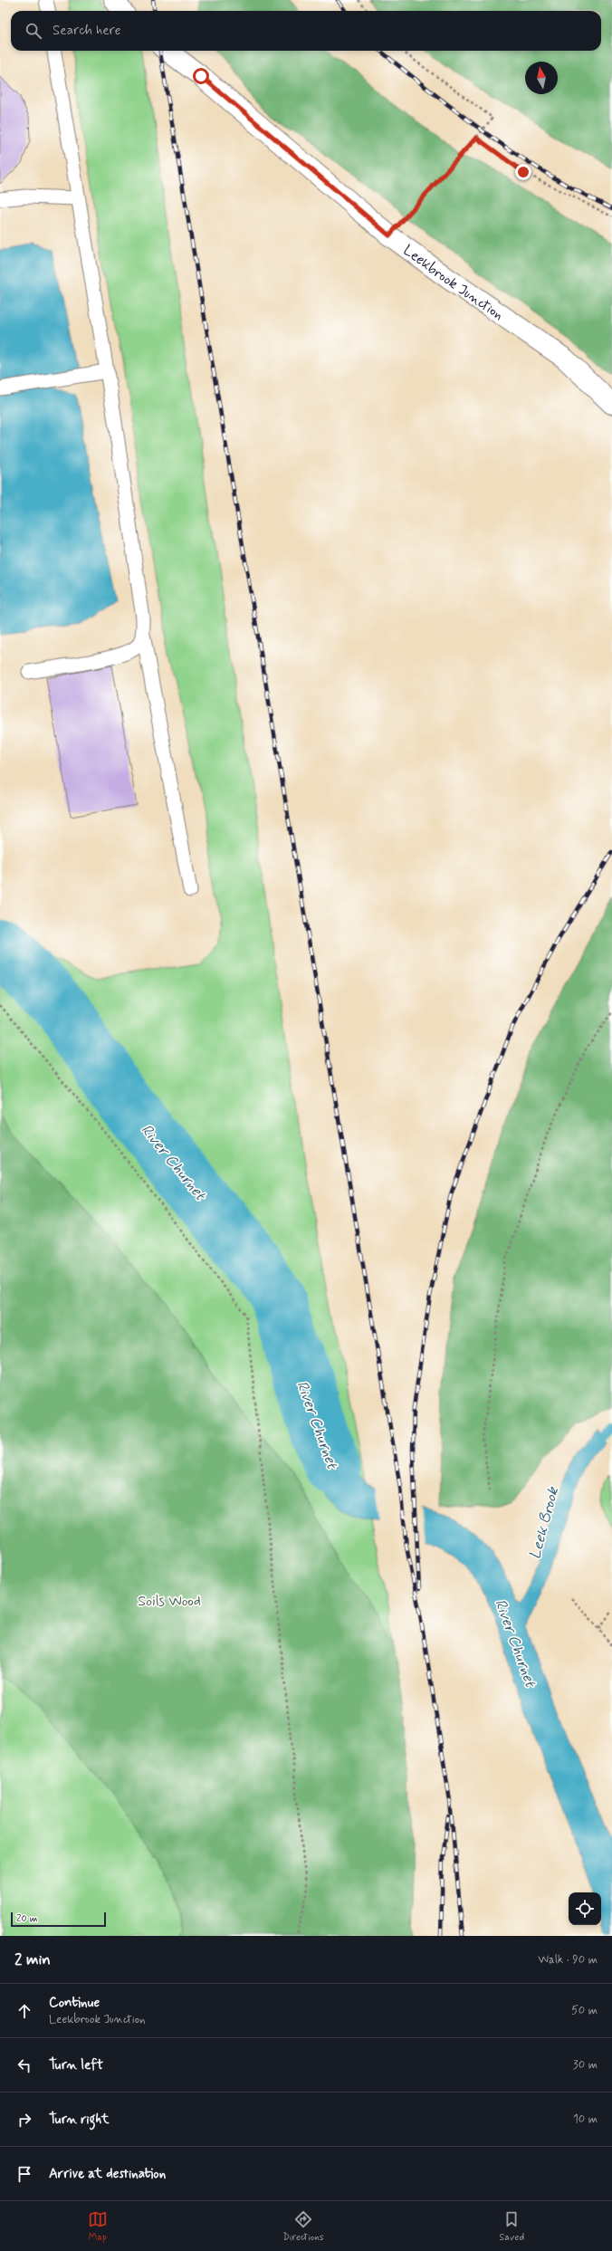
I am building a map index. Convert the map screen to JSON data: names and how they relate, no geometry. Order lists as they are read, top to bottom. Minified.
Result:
{"streets":{"street":["Leekbrook Junction"]},"water":["River Churnet","Leek Brook"],"parks":["Soils Wood"],"scale_bar":"20 m","north":"top","page":{"search":"Search here","scale":"20 m","heading":["2 min","Walk · 90 m"],"list":[["Continue","Leekbrook Junction","50 m"],["Turn left","30 m"],["Turn right","10 m"],"Arrive at destination"],"nav":["Map","Directions","Saved"]}}
